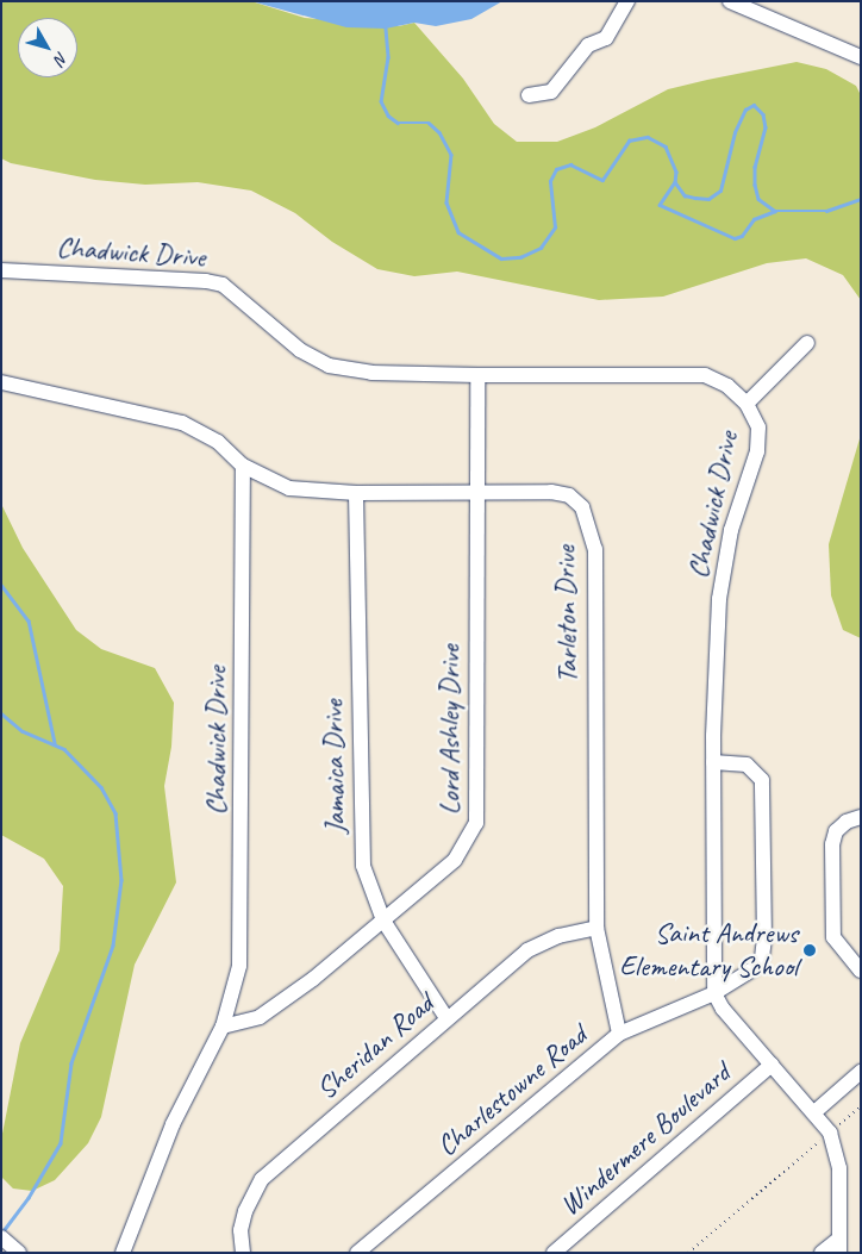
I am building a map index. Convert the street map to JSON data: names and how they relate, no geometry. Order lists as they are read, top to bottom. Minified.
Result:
{"streets":{"street":["Chadwick Drive","Tarleton Drive","Lord Ashley Drive","Jamaica Drive","Sheridan Road","Charlestowne Road","Windermere Boulevard"]},"crossings":[["Chadwick Drive","Tarleton Drive"],["Chadwick Drive","Lord Ashley Drive"],["Chadwick Drive","Charlestowne Road"],["Tarleton Drive","Lord Ashley Drive"],["Tarleton Drive","Jamaica Drive"],["Tarleton Drive","Sheridan Road"],["Tarleton Drive","Charlestowne Road"],["Lord Ashley Drive","Jamaica Drive"],["Jamaica Drive","Sheridan Road"]],"places":["Saint Andrews Elementary School"],"north":"bottom right"}
